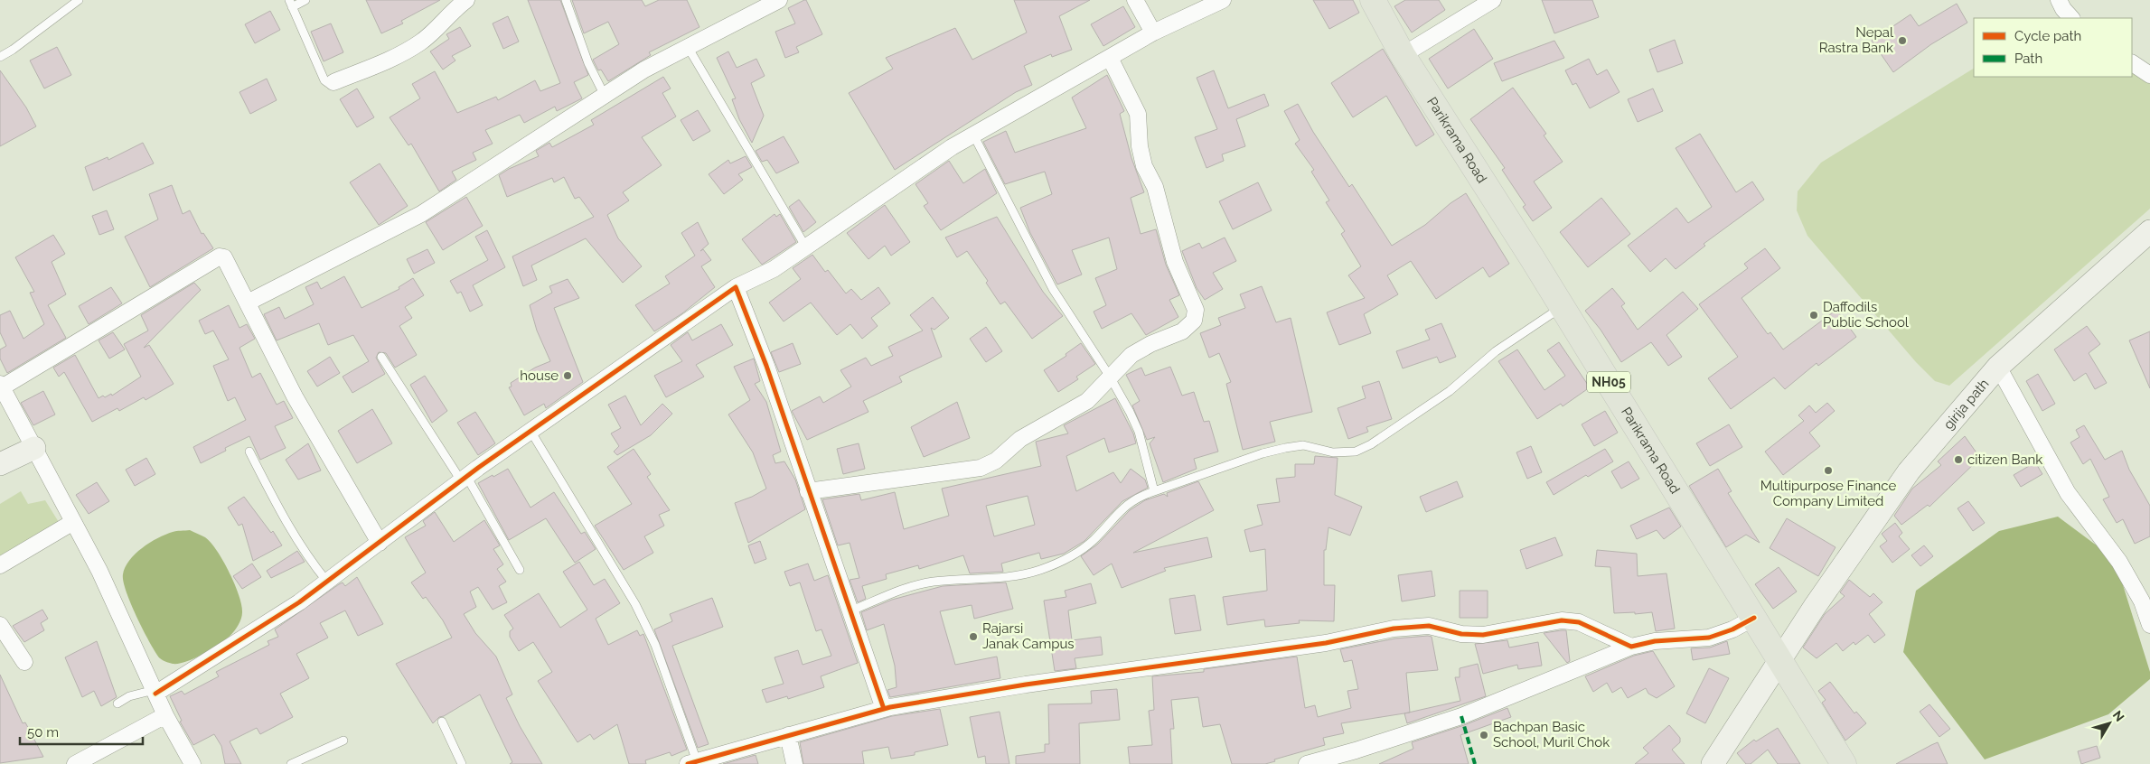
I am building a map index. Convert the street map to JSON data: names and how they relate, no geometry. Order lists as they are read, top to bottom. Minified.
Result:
{"streets":{"main road":["Parikrama Road","NH05","girija path"]},"crossings":[["Parikrama Road","girija path"]],"places":["Nepal Rastra Bank","Daffodils Public School","house","citizen Bank","Multipurpose Finance Company Limited","Rajarsi Janak Campus","Bachpan Basic School, Muril Chok"],"legend":["Cycle path","Path"],"scale_bar":"50 m","north":"top right"}
